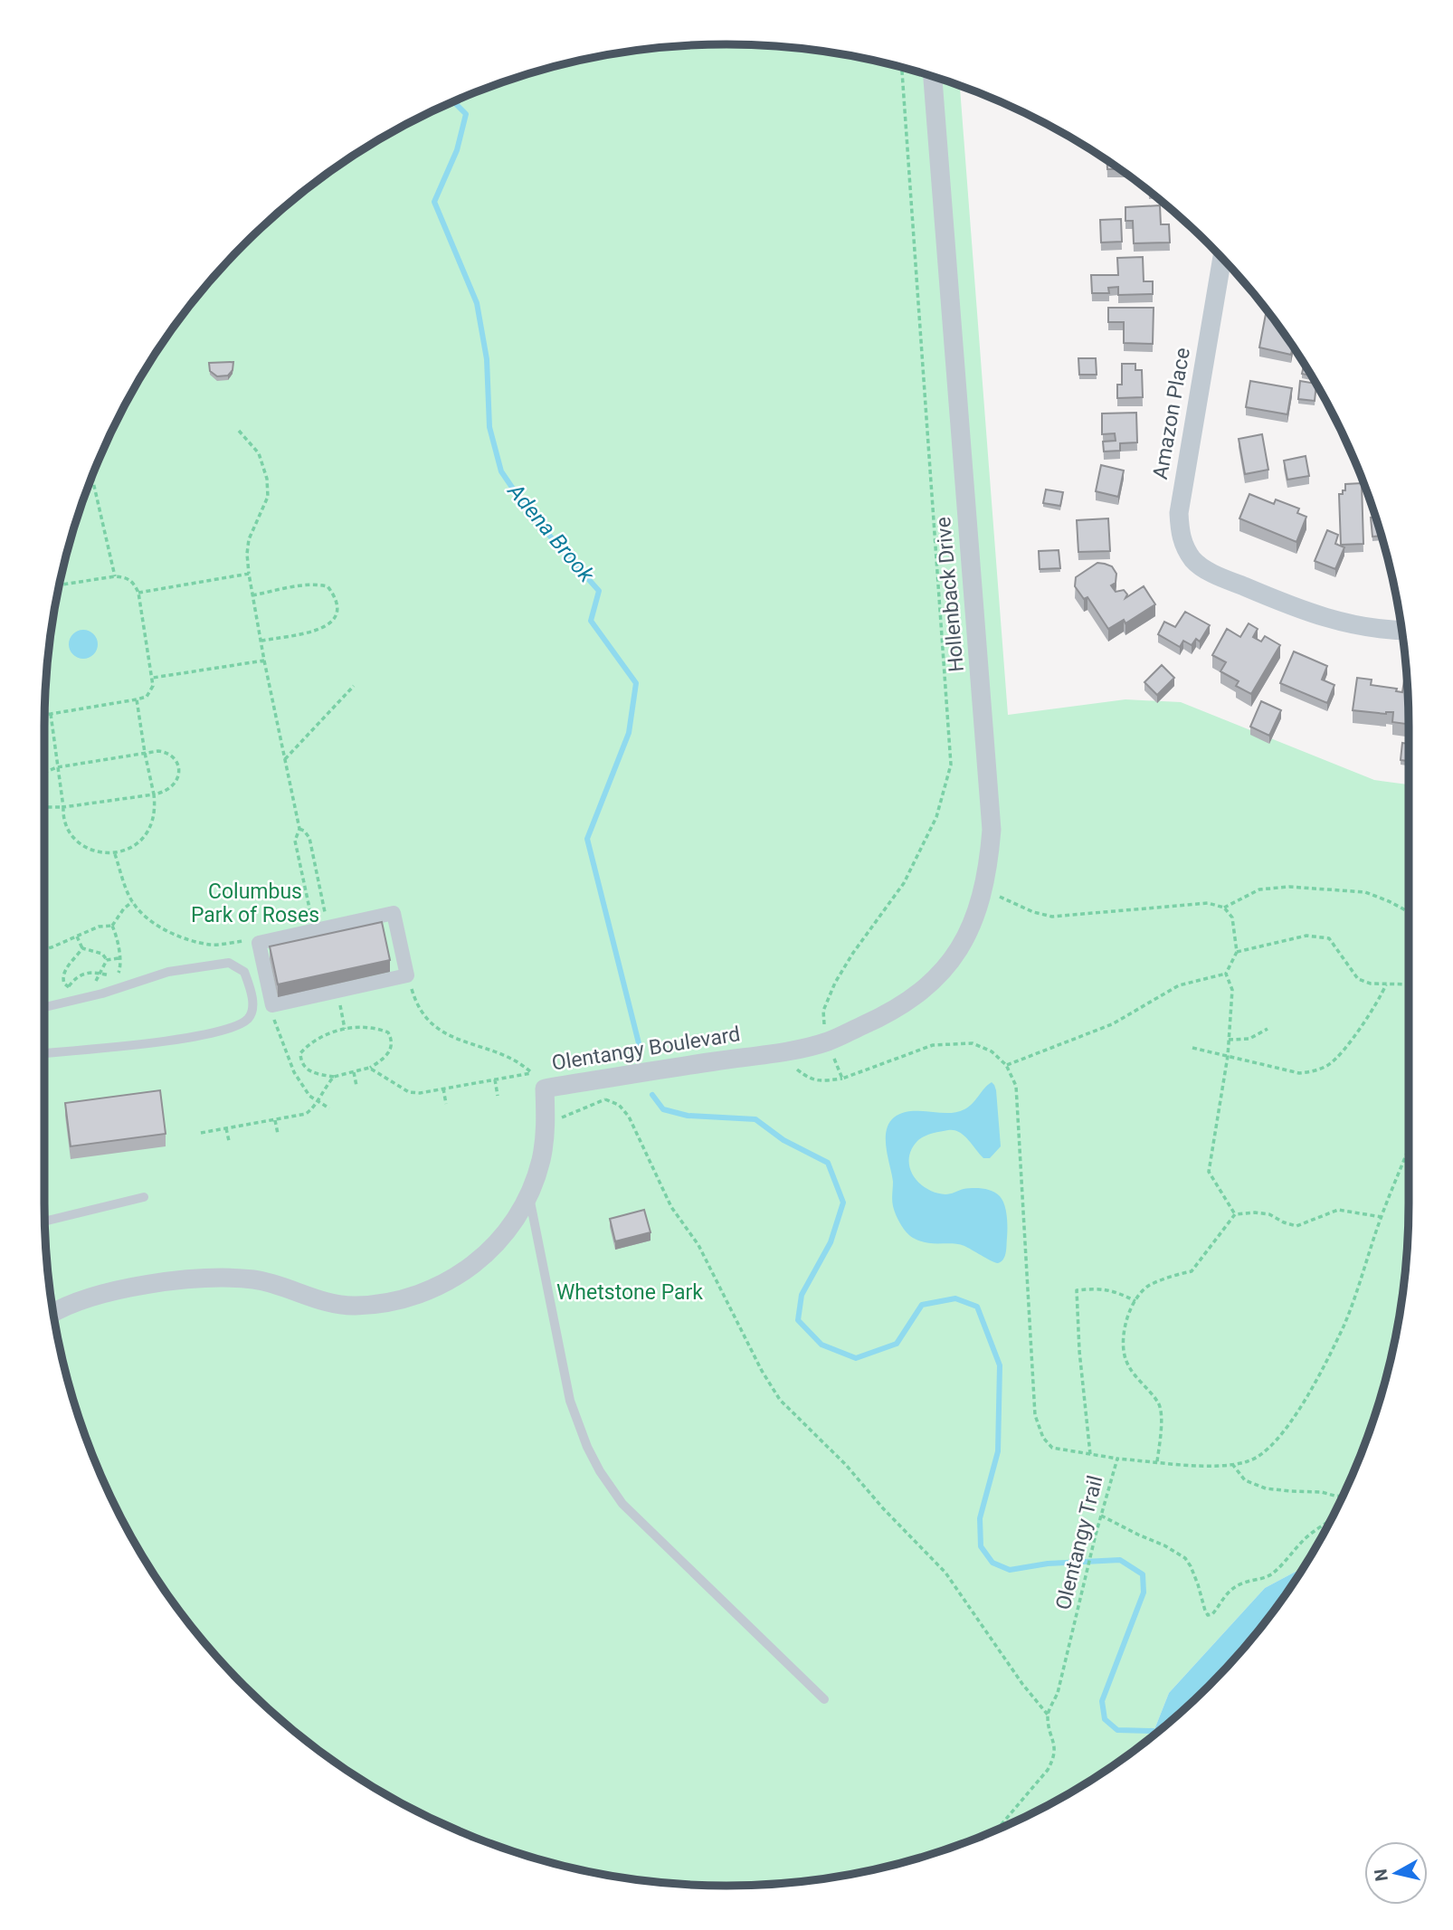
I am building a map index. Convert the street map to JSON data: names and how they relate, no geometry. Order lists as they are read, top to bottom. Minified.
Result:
{"streets":{"street":["Amazon Place","Hollenback Drive","Olentangy Boulevard"],"path":["Olentangy Trail"]},"crossings":[["Hollenback Drive","Olentangy Boulevard"]],"water":["Adena Brook"],"parks":["Columbus Park of Roses","Whetstone Park"],"north":"left"}
